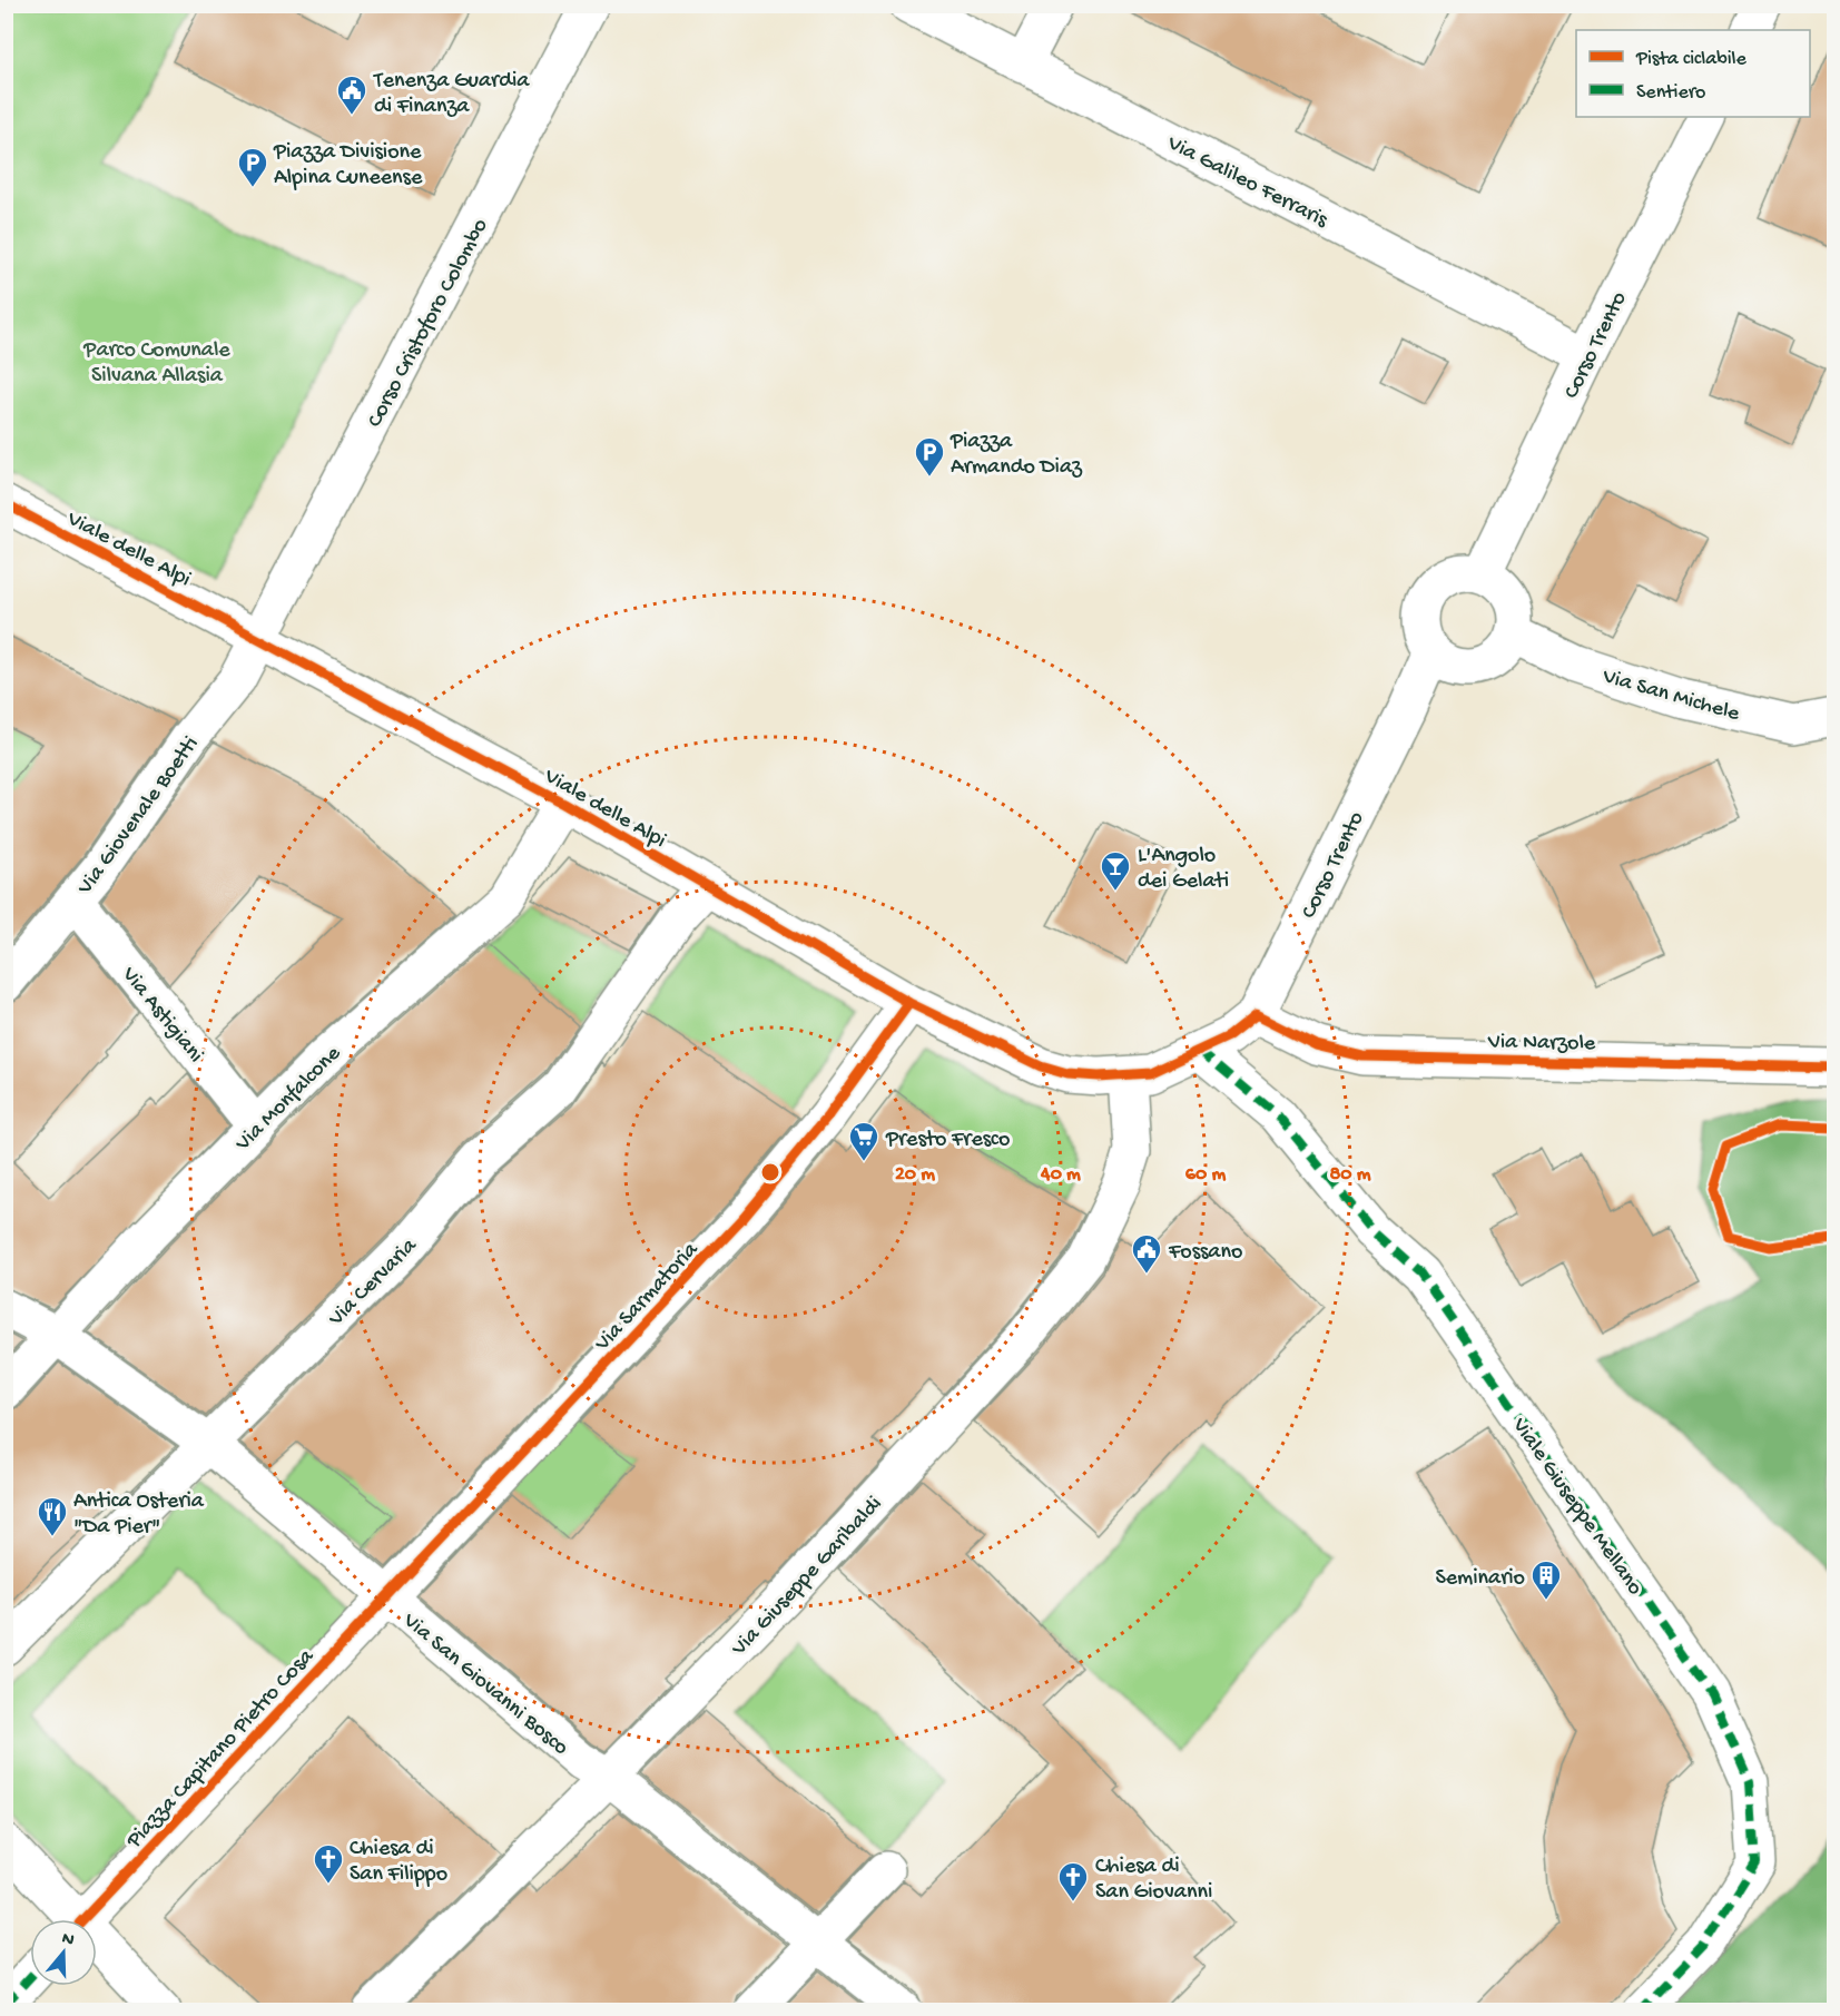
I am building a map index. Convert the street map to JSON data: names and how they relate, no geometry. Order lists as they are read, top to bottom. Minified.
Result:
{"streets":{"street":["Via Galileo Ferraris","Corso Cristoforo Colombo","Corso Trento","Viale delle Alpi","Via San Michele","Via Giovenale Boetti","Via Astigiani","Via Narzole","Via Monfalcone","Via Cervaria","Via Sarmatoria","Viale Giuseppe Mellano","Via Giuseppe Garibaldi","Via San Giovanni Bosco","Piazza Capitano Pietro Cosa"]},"crossings":[["Via Galileo Ferraris","Corso Trento"],["Corso Cristoforo Colombo","Viale delle Alpi"],["Corso Cristoforo Colombo","Via Giovenale Boetti"],["Corso Trento","Viale delle Alpi"],["Corso Trento","Via San Michele"],["Corso Trento","Via Narzole"],["Corso Trento","Viale Giuseppe Mellano"],["Viale delle Alpi","Via Giovenale Boetti"],["Viale delle Alpi","Via Monfalcone"],["Viale delle Alpi","Via Cervaria"],["Viale delle Alpi","Via Sarmatoria"],["Viale delle Alpi","Viale Giuseppe Mellano"],["Viale delle Alpi","Via Giuseppe Garibaldi"],["Via Giovenale Boetti","Via Astigiani"],["Via Astigiani","Via Monfalcone"],["Via Monfalcone","Via San Giovanni Bosco"],["Via Cervaria","Via San Giovanni Bosco"],["Via Sarmatoria","Via San Giovanni Bosco"],["Via Sarmatoria","Piazza Capitano Pietro Cosa"],["Via Giuseppe Garibaldi","Via San Giovanni Bosco"],["Via San Giovanni Bosco","Piazza Capitano Pietro Cosa"]],"parks":["Parco Comunale Silvana Allasia"],"places":{"public building":["Tenenza Guardia di Finanza","Fossano"],"parking":["Piazza Divisione Alpina Cuneense","Piazza Armando Diaz"],"bar":["L'Angolo dei Gelati"],"supermarket":["Presto Fresco"],"restaurant":["Antica Osteria \"Da Pier\""],"building":["Seminario"],"church":["Chiesa di San Filippo","Chiesa di San Giovanni"]},"legend":["Pista ciclabile","Sentiero"],"north":"top","rings":["20 m","40 m","60 m","80 m"]}
